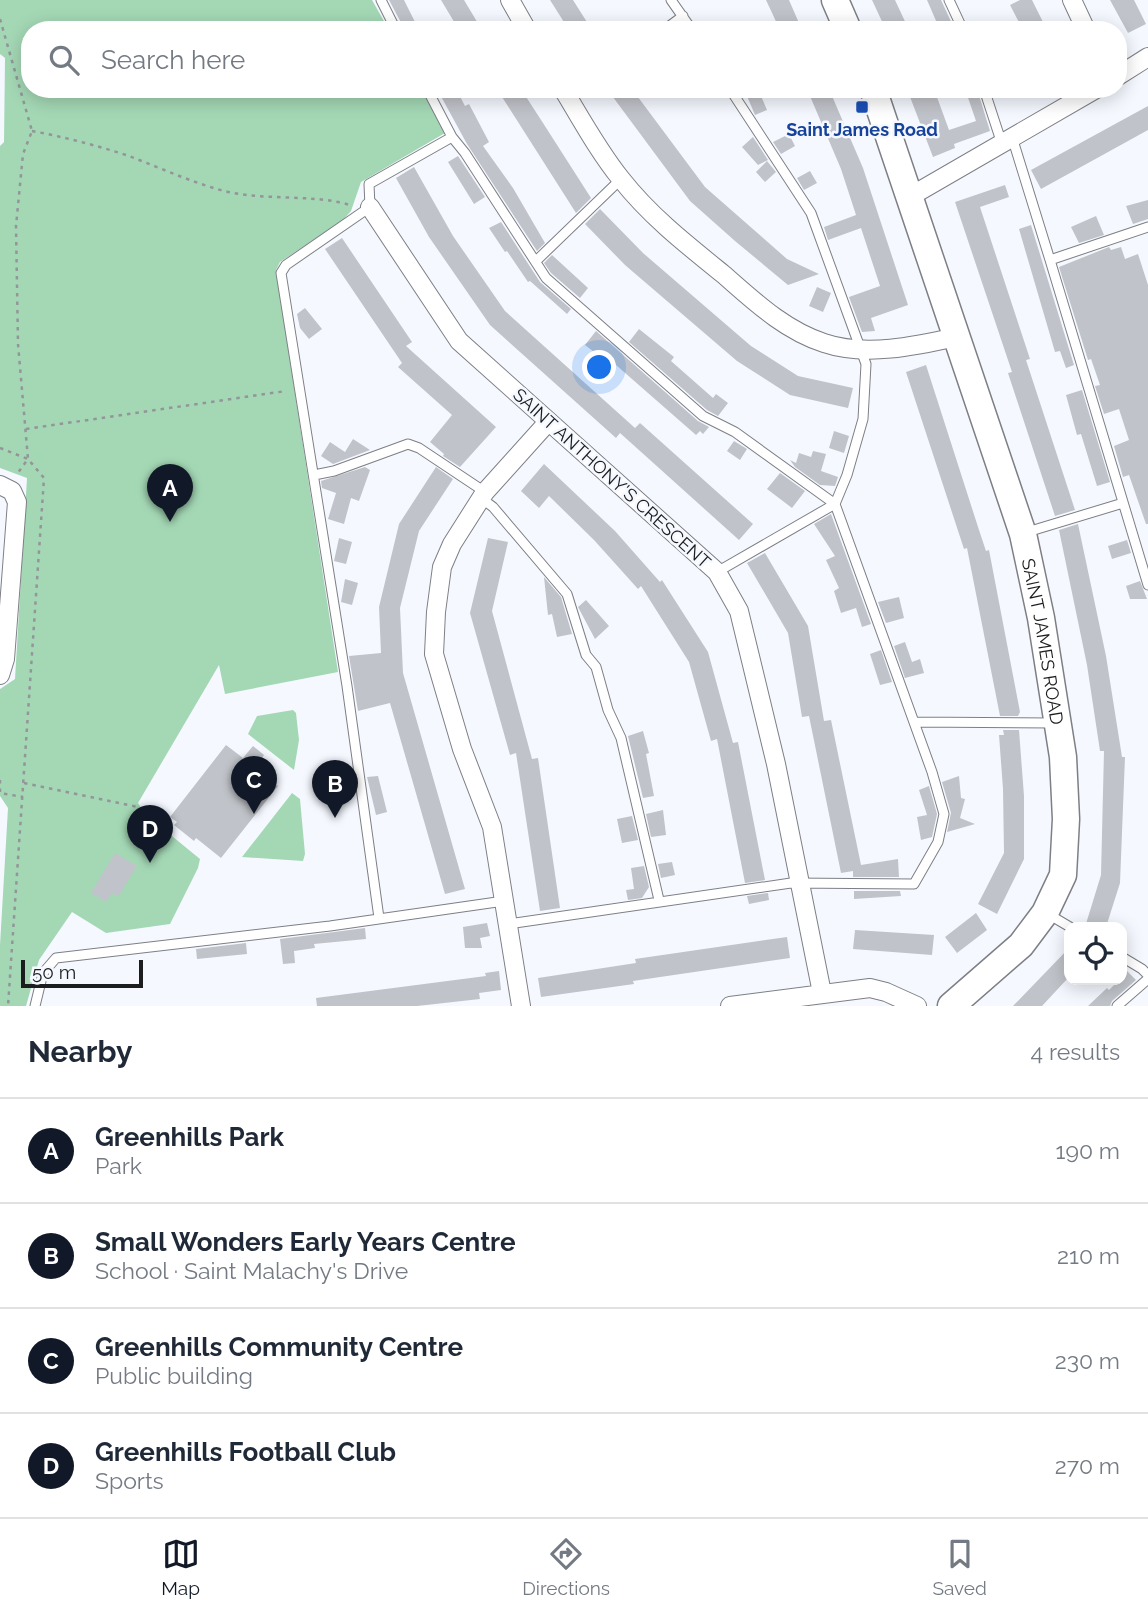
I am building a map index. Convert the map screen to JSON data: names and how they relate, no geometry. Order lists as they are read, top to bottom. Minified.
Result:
{"streets":{"street":["SAINT ANTHONY'S CRESCENT","SAINT JAMES ROAD"]},"places":{"transit":["Saint James Road"]},"scale_bar":"50 m","page":{"search":"Search here","pins":["A","C","B","D"],"scale":"50 m","heading":["Nearby","4 results"],"list":[{"mark":"A","name":"Greenhills Park","note":"Park","value":"190 m"},{"mark":"B","name":"Small Wonders Early Years Centre","note":"School · Saint Malachy's Drive","value":"210 m"},{"mark":"C","name":"Greenhills Community Centre","note":"Public building","value":"230 m"},{"mark":"D","name":"Greenhills Football Club","note":"Sports","value":"270 m"}],"nav":["Map","Directions","Saved"]}}
